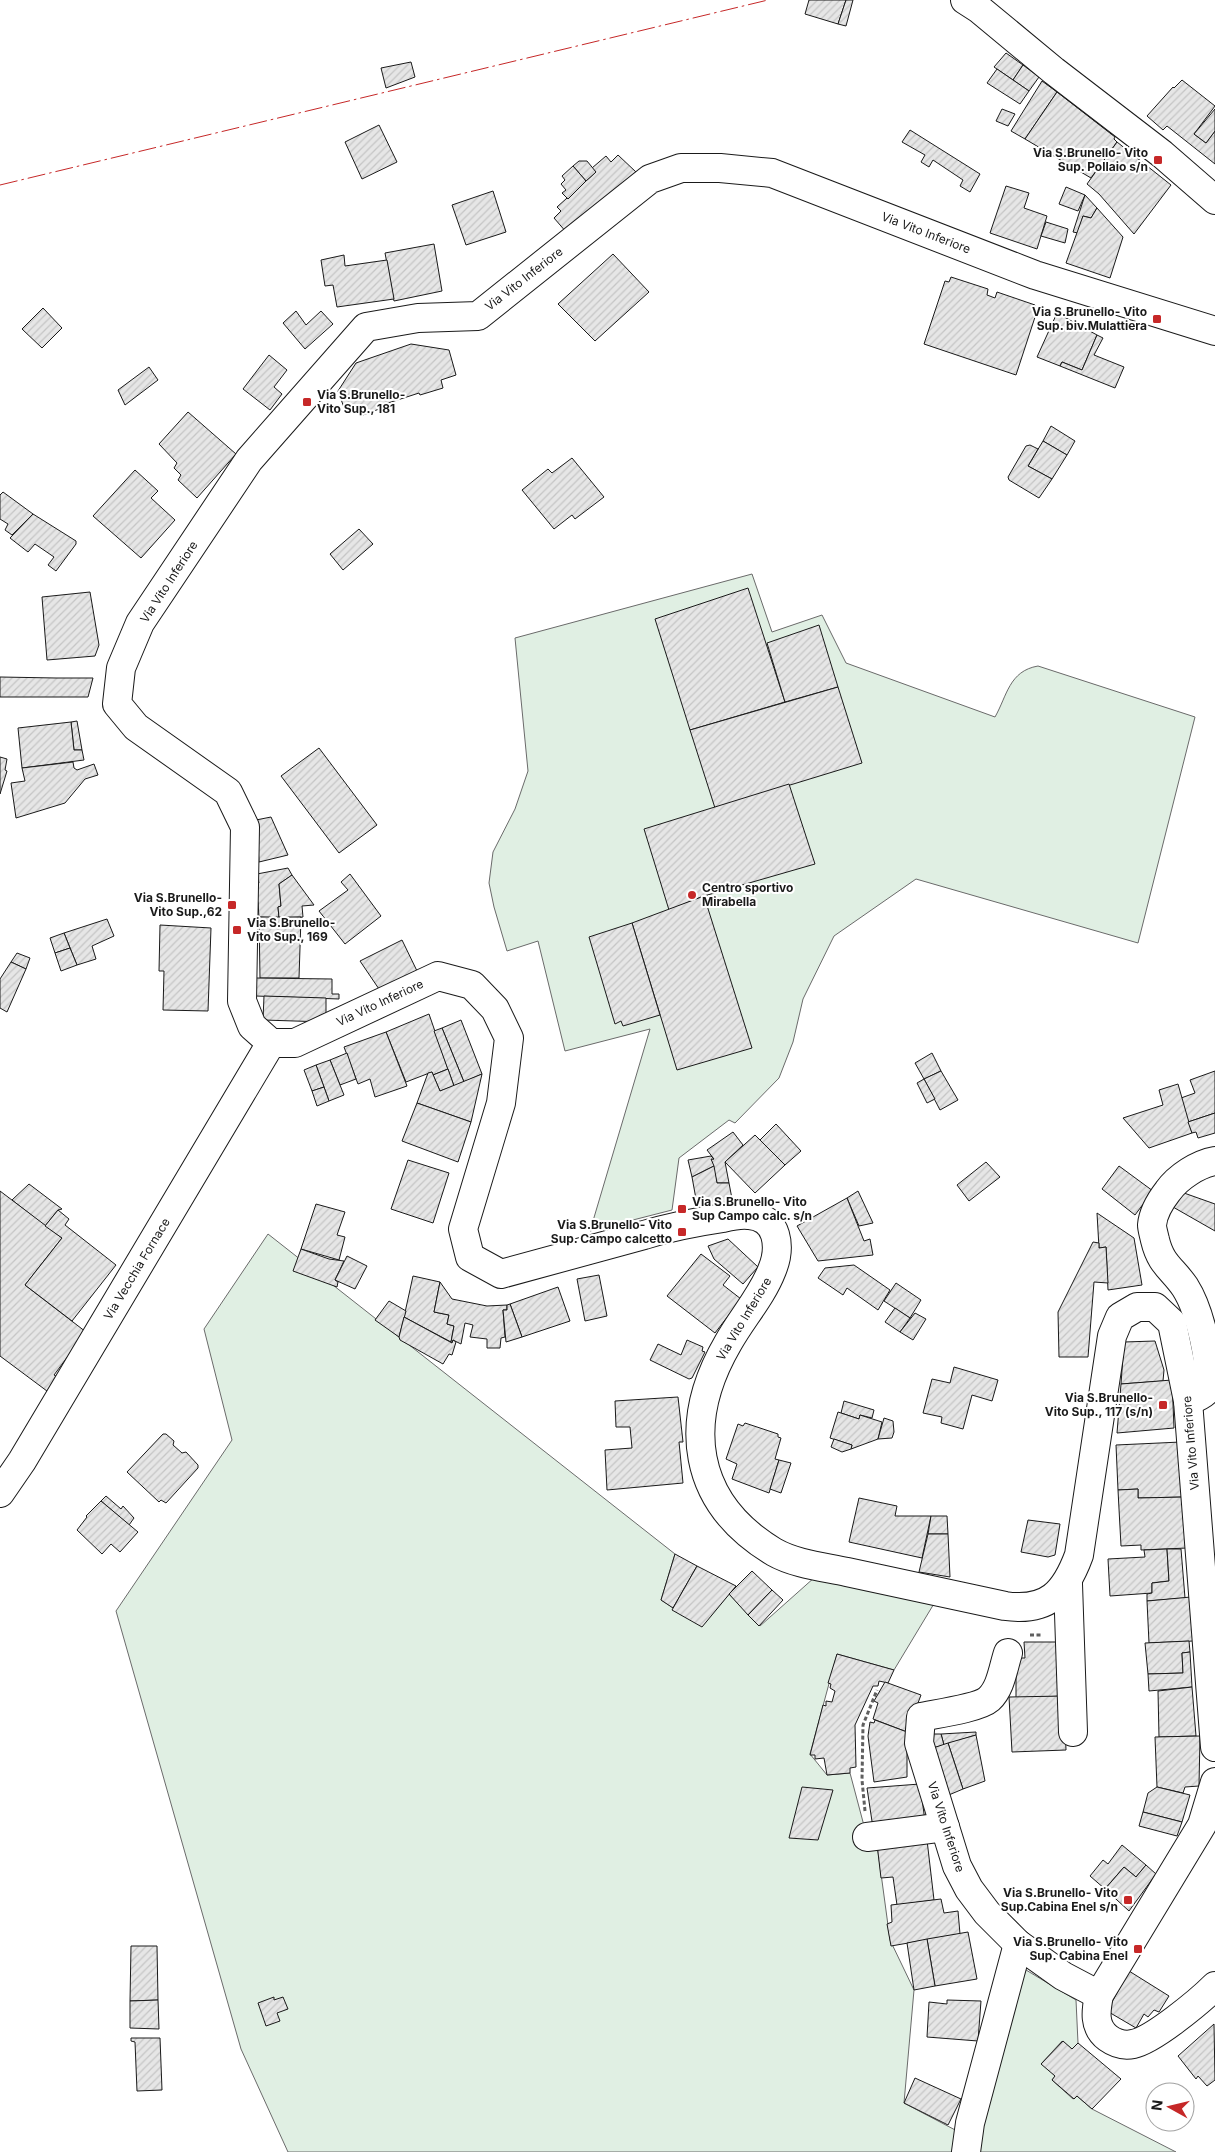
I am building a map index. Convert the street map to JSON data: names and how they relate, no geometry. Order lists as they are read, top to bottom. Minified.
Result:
{"streets":{"street":["Via Vito Inferiore","Via Vecchia Fornace"]},"crossings":[["Via Vito Inferiore","Via Vecchia Fornace"]],"places":{"transit":["Via S.Brunello- Vito Sup. Pollaio s/n","Via S.Brunello- Vito Sup. biv.Mulattiera","Via S.Brunello- Vito Sup., 181","Via S.Brunello- Vito Sup.,62","Via S.Brunello- Vito Sup., 169","Via S.Brunello- Vito Sup Campo calc. s/n","Via S.Brunello- Vito Sup. Campo calcetto","Via S.Brunello- Vito Sup., 117 (s/n)","Via S.Brunello- Vito Sup.Cabina Enel s/n","Via S.Brunello- Vito Sup. Cabina Enel"],"other":["Centro sportivo Mirabella"]},"north":"left"}
